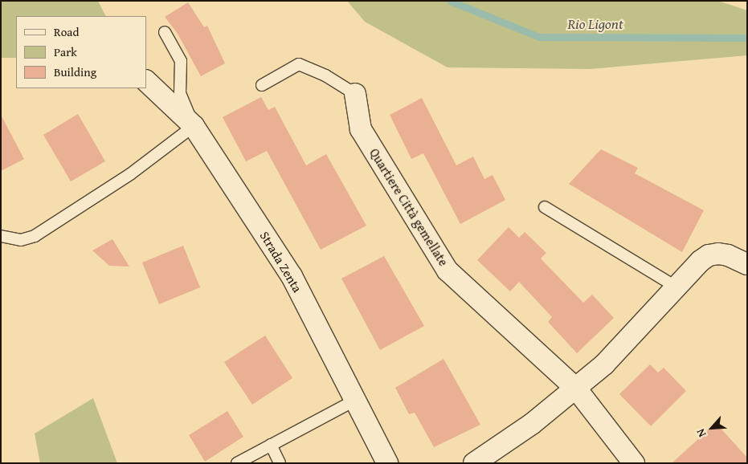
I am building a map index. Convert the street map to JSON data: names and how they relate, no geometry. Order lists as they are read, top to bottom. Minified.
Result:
{"streets":{"street":["Quartiere Città gemellate","Strada Zenta"]},"water":["Rio Ligont"],"legend":["Road","Park","Building"],"north":"bottom left"}
